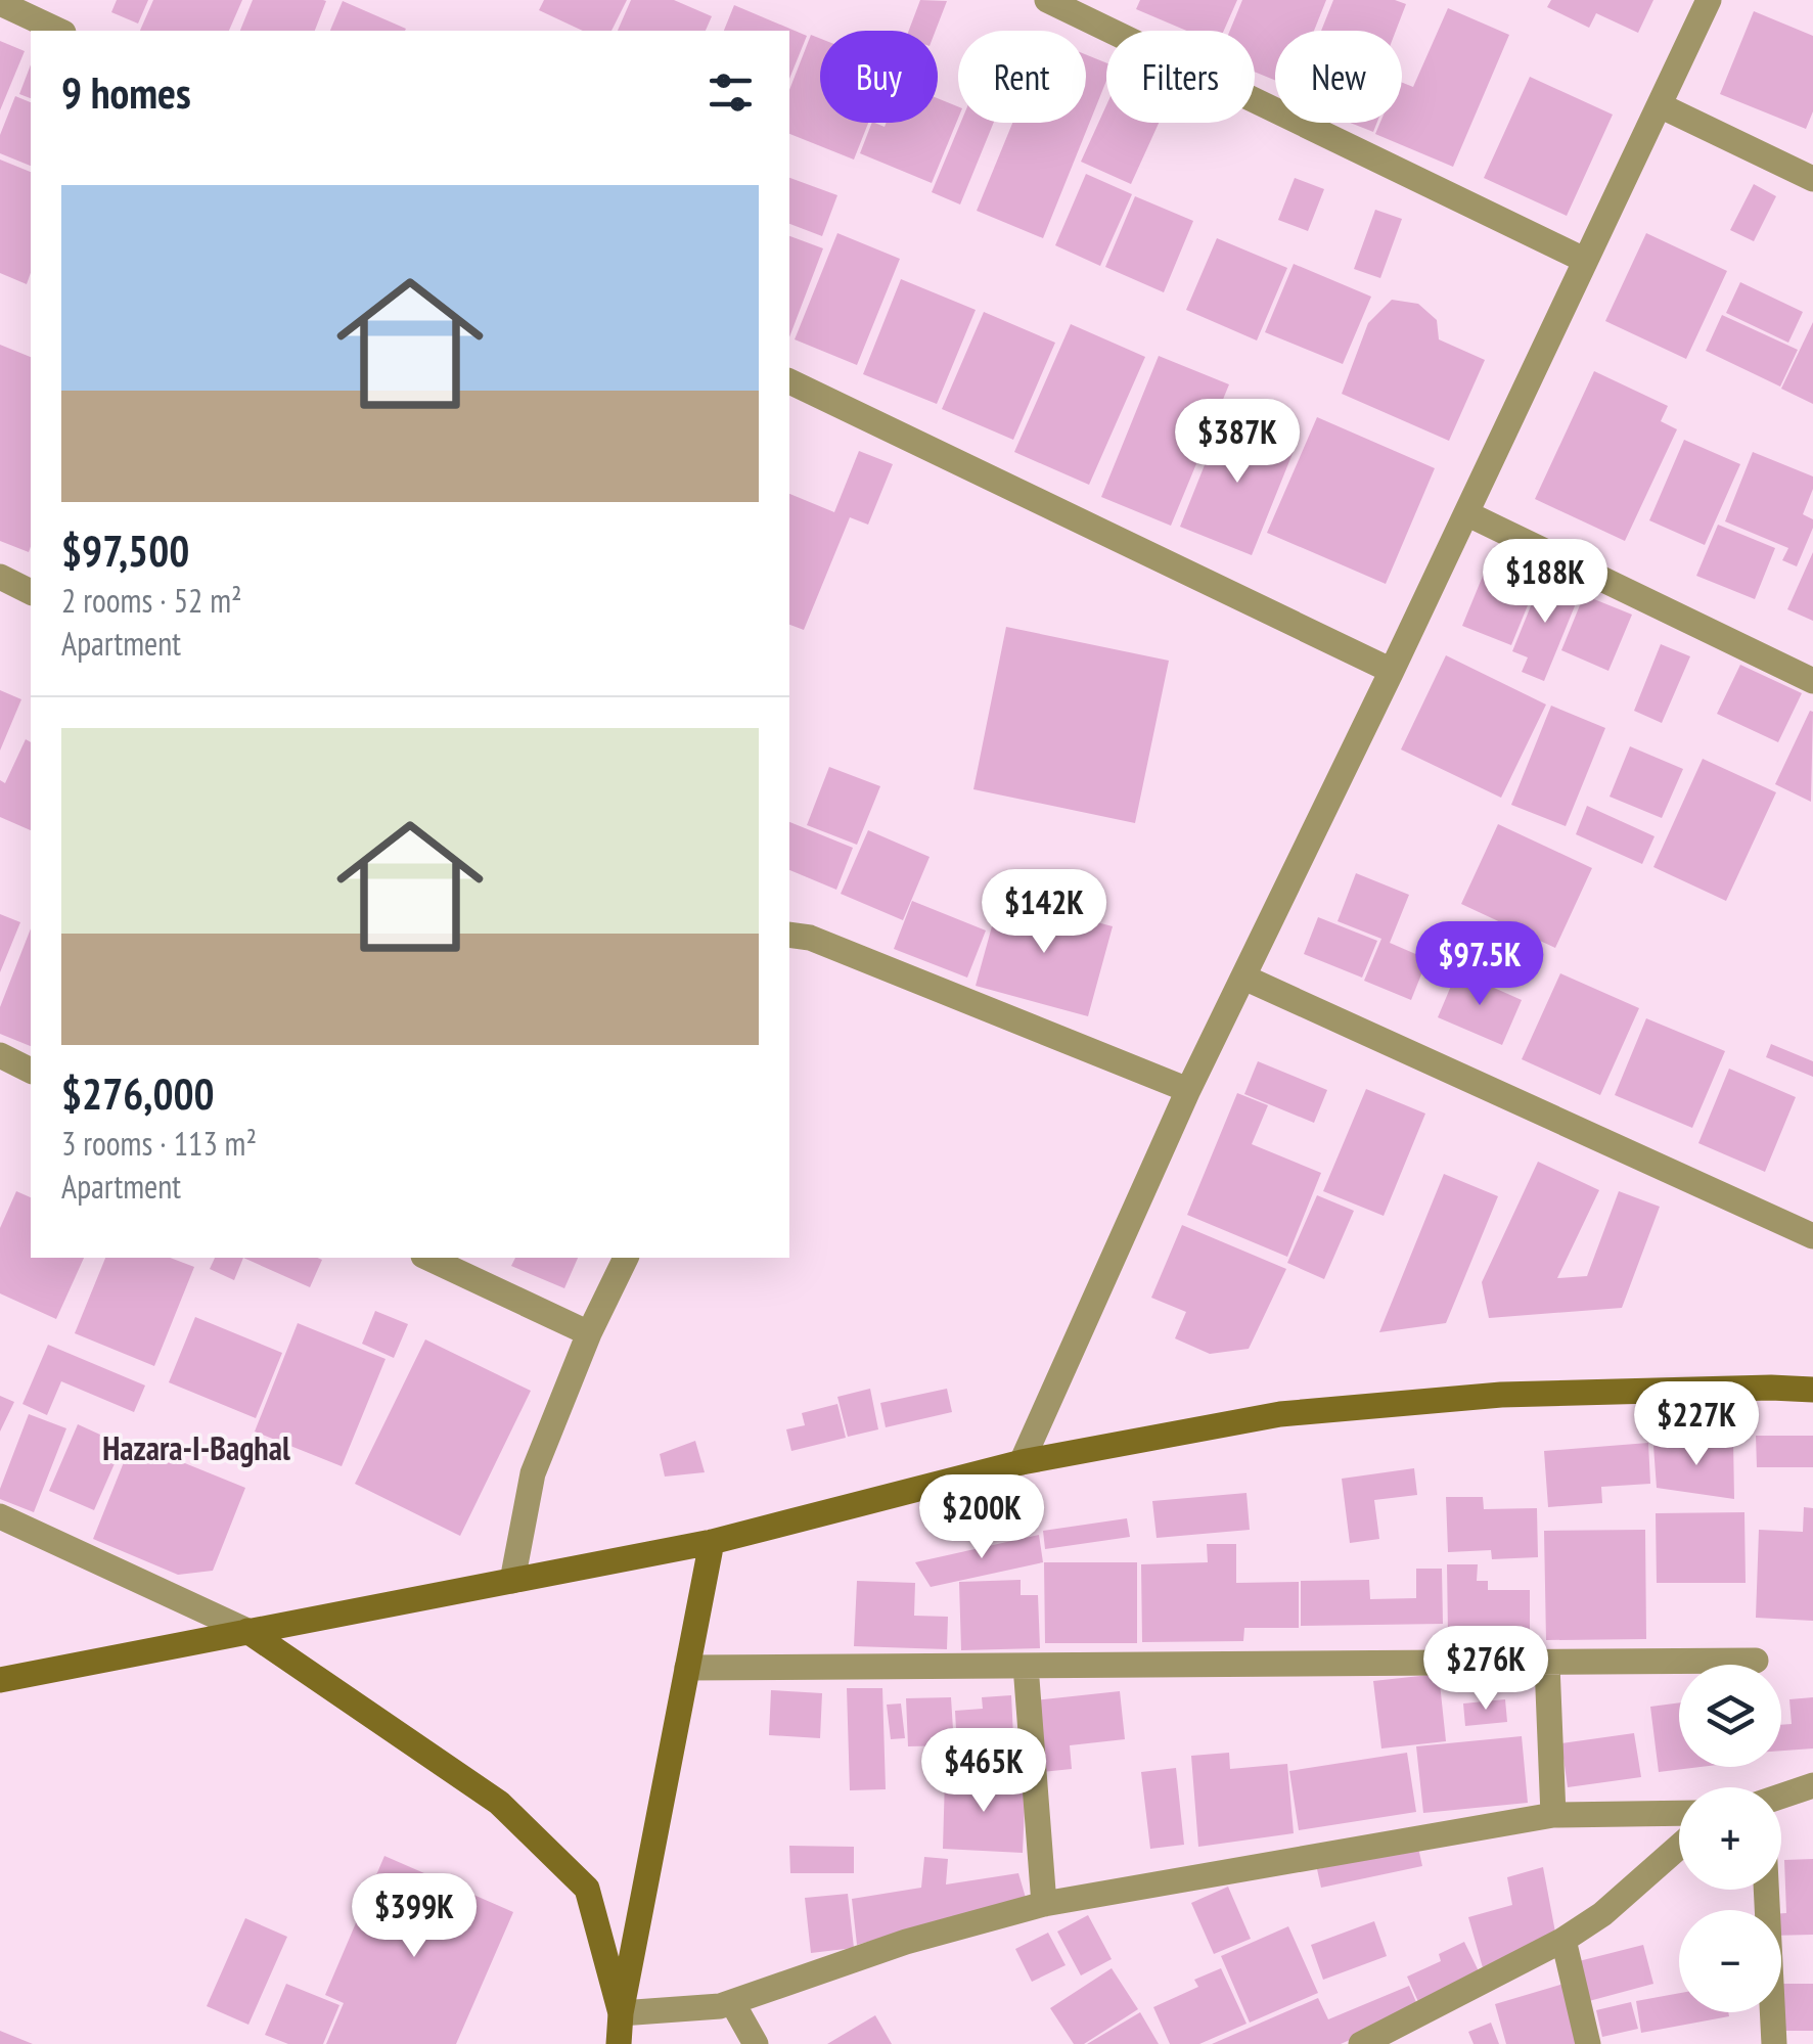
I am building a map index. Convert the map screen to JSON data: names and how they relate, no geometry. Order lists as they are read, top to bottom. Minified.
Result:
{"districts":["Hazara-I-Baghal"],"page":{"chip":["Buy","Rent","Filters","New"],"heading":"9 homes","list":[{"name":"$97,500","note":"2 rooms · 52 m² · Apartment"},{"name":"$276,000","note":"3 rooms · 113 m² · Apartment"}],"price":["$387K","$188K","$142K","$97.5K","$227K","$200K","$276K","$465K","$399K"],"map_buttons":["+","−"]}}
